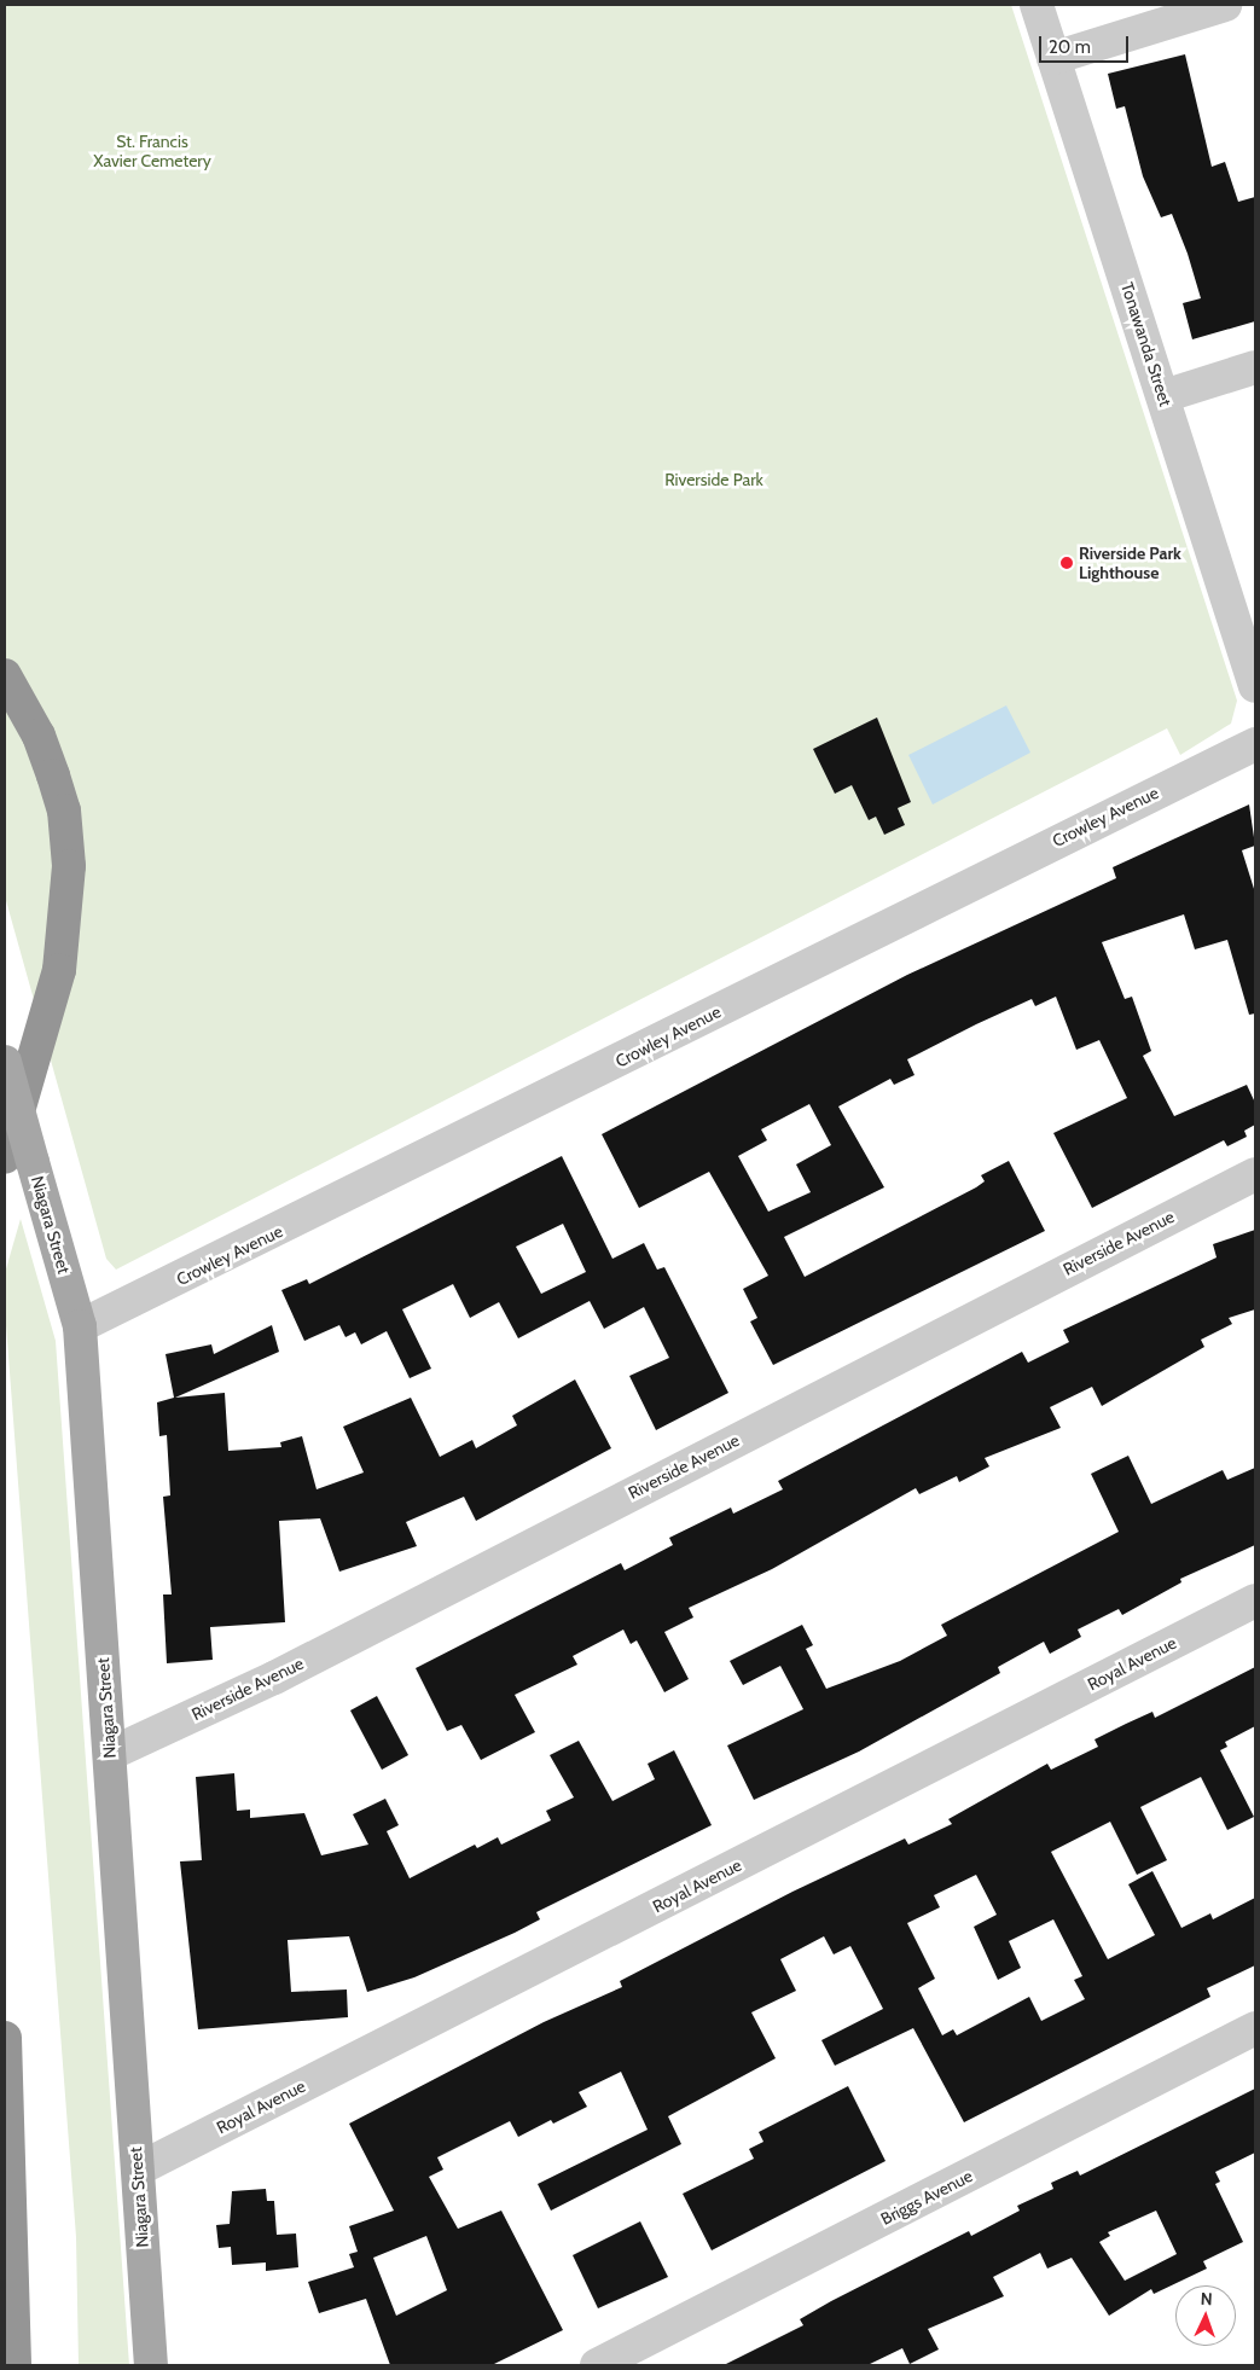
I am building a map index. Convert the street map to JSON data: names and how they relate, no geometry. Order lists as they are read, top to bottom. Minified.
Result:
{"streets":{"main road":["Niagara Street"],"street":["Tonawanda Street","Crowley Avenue","Riverside Avenue","Royal Avenue","Briggs Avenue"]},"crossings":[["Crowley Avenue","Niagara Street"],["Niagara Street","Riverside Avenue"],["Niagara Street","Royal Avenue"]],"parks":["St. Francis Xavier Cemetery","Riverside Park"],"places":["Riverside Park Lighthouse"],"scale_bar":"20 m","north":"top"}
